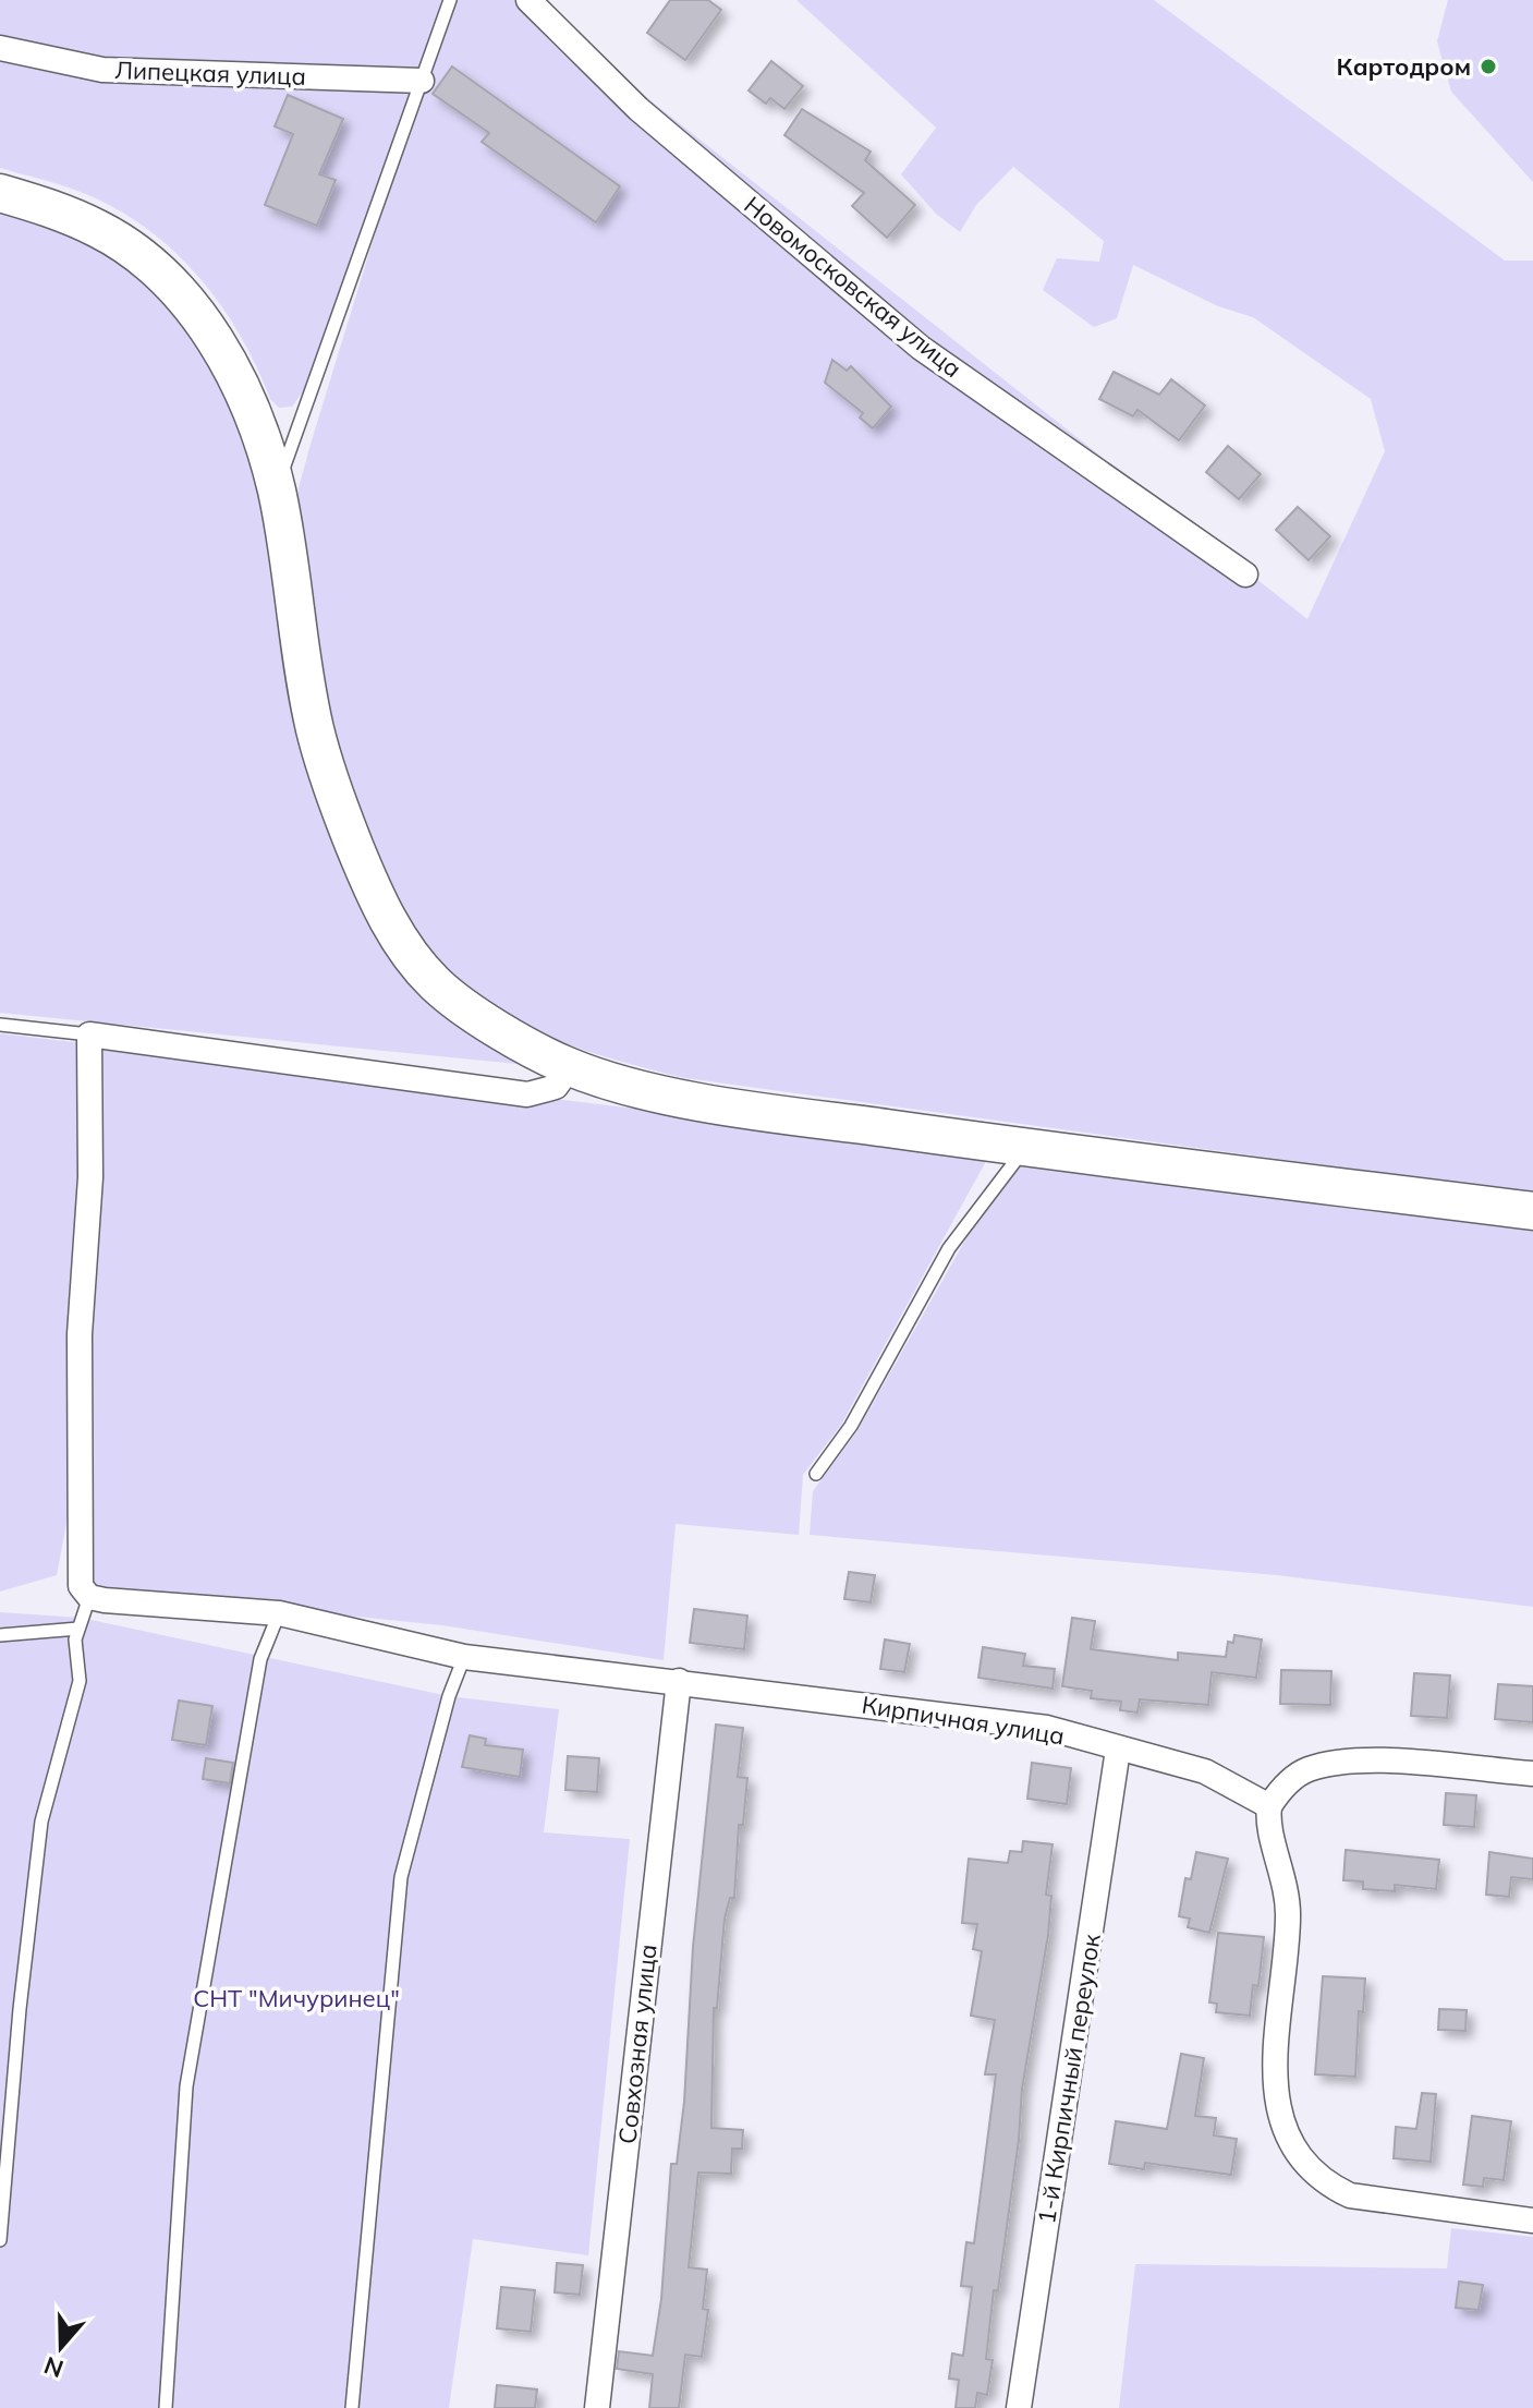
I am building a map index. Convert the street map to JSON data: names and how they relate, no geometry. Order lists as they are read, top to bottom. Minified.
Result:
{"streets":{"street":["Липецкая улица","Новомосковская улица","Кирпичная улица","Совхозная улица","1-й Кирпичный переулок"]},"crossings":[["Кирпичная улица","Совхозная улица"],["Кирпичная улица","1-й Кирпичный переулок"]],"parks":["СНТ \"Мичуринец\""],"places":["Картодром"],"north":"bottom"}
